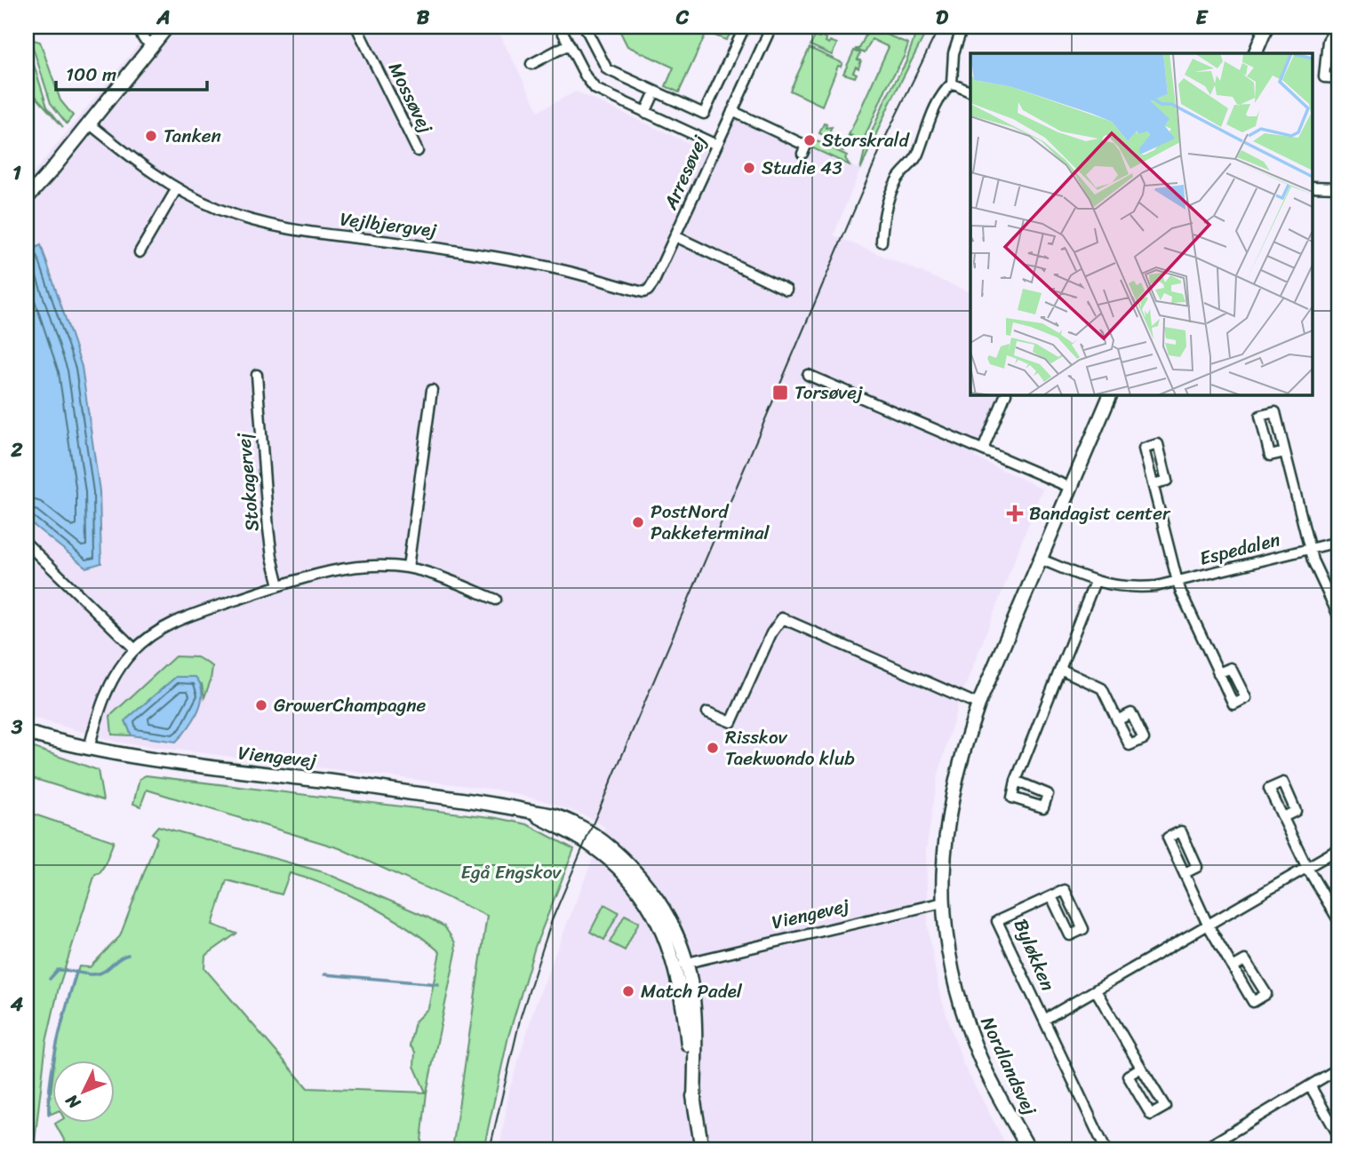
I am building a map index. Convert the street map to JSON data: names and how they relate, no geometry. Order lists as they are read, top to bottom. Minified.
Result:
{"streets":{"street":["Mossøvej","Arresøvej","Vejlbjergvej","Stokagervej","Espedalen","Viengevej","Byløkken","Nordlandsvej"]},"crossings":[["Arresøvej","Vejlbjergvej"],["Espedalen","Nordlandsvej"],["Viengevej","Nordlandsvej"]],"parks":["Egå Engskov"],"places":{"other":["Tanken","Storskrald","Studie 43","PostNord Pakketerminal","GrowerChampagne","Risskov Taekwondo klub","Match Padel"],"transit":["Torsøvej"],"health":["Bandagist center"]},"scale_bar":"100 m","north":"bottom left","grid":{"columns":["A","B","C","D","E"],"rows":["1","2","3","4"]}}
